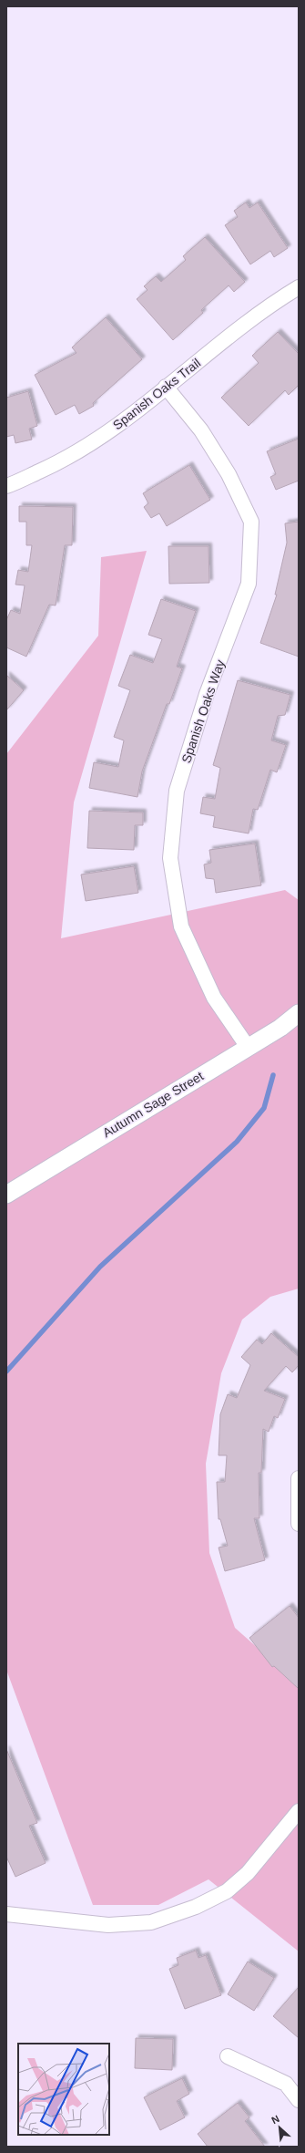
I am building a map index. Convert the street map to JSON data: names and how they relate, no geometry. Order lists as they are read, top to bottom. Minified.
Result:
{"streets":{"street":["Spanish Oaks Trail","Spanish Oaks Way","Autumn Sage Street"]},"crossings":[["Spanish Oaks Trail","Spanish Oaks Way"],["Spanish Oaks Way","Autumn Sage Street"]],"north":"top left"}
